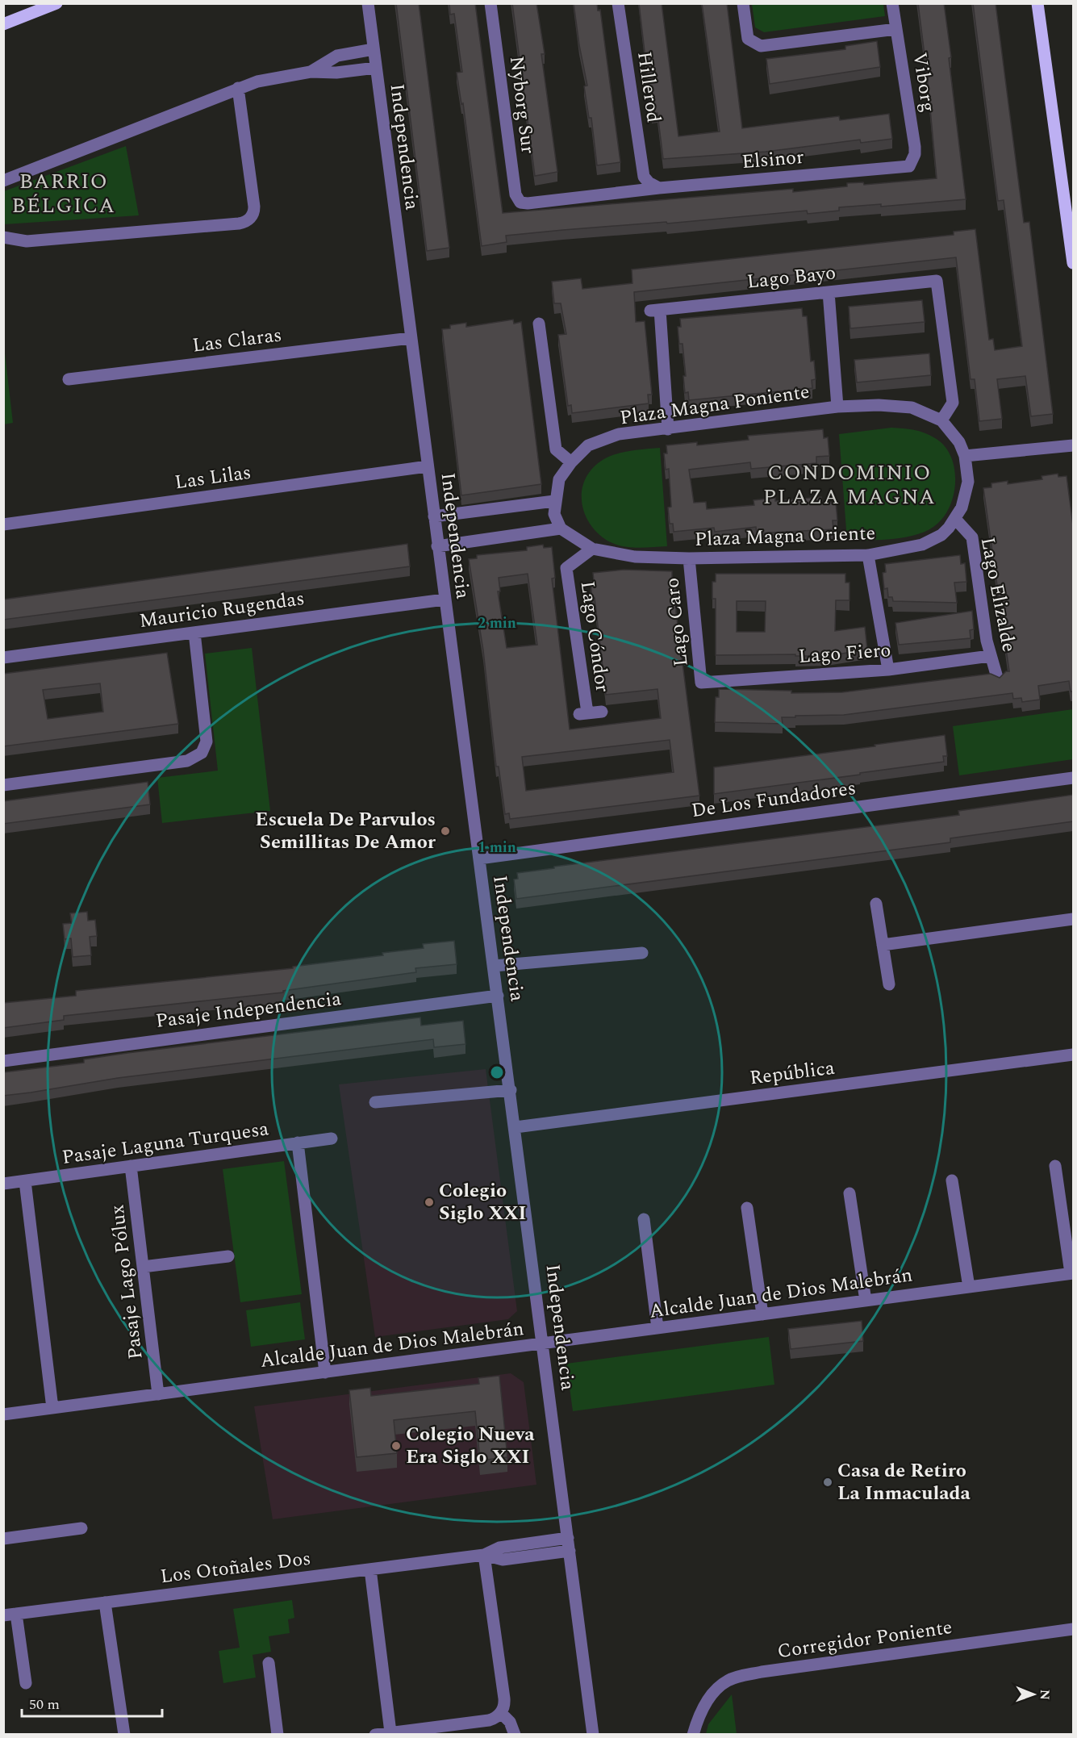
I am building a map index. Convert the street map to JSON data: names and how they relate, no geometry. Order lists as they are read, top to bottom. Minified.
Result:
{"streets":{"street":["Viborg","Hillerod","Nyborg Sur","Independencia","Elsinor","Lago Bayo","Las Claras","Plaza Magna Poniente","Las Lilas","Plaza Magna Oriente","Lago Elizalde","Mauricio Rugendas","Lago Caro","Lago Cóndor","Lago Fiero","De Los Fundadores","Pasaje Independencia","República","Pasaje Laguna Turquesa","Pasaje Lago Pólux","Alcalde Juan de Dios Malebrán","Los Otoñales Dos","Corregidor Poniente"]},"crossings":[["Viborg","Elsinor"],["Hillerod","Elsinor"],["Nyborg Sur","Elsinor"],["Independencia","Las Claras"],["Independencia","Las Lilas"],["Independencia","Mauricio Rugendas"],["Independencia","De Los Fundadores"],["Independencia","Pasaje Independencia"],["Independencia","República"],["Independencia","Alcalde Juan de Dios Malebrán"],["Independencia","Los Otoñales Dos"],["Lago Bayo","Plaza Magna Poniente"],["Lago Bayo","Plaza Magna Oriente"],["Plaza Magna Poniente","Plaza Magna Oriente"],["Plaza Magna Oriente","Lago Elizalde"],["Plaza Magna Oriente","Lago Caro"],["Plaza Magna Oriente","Lago Cóndor"],["Lago Elizalde","Lago Fiero"],["Lago Caro","Lago Fiero"],["Pasaje Laguna Turquesa","Pasaje Lago Pólux"],["Pasaje Lago Pólux","Alcalde Juan de Dios Malebrán"]],"districts":["BARRIO BÉLGICA","CONDOMINIO PLAZA MAGNA"],"places":["Escuela De Parvulos Semillitas De Amor","Colegio Siglo XXI","Colegio Nueva Era Siglo XXI","Casa de Retiro La Inmaculada"],"scale_bar":"50 m","north":"right","rings":["2 min","1 min"]}
